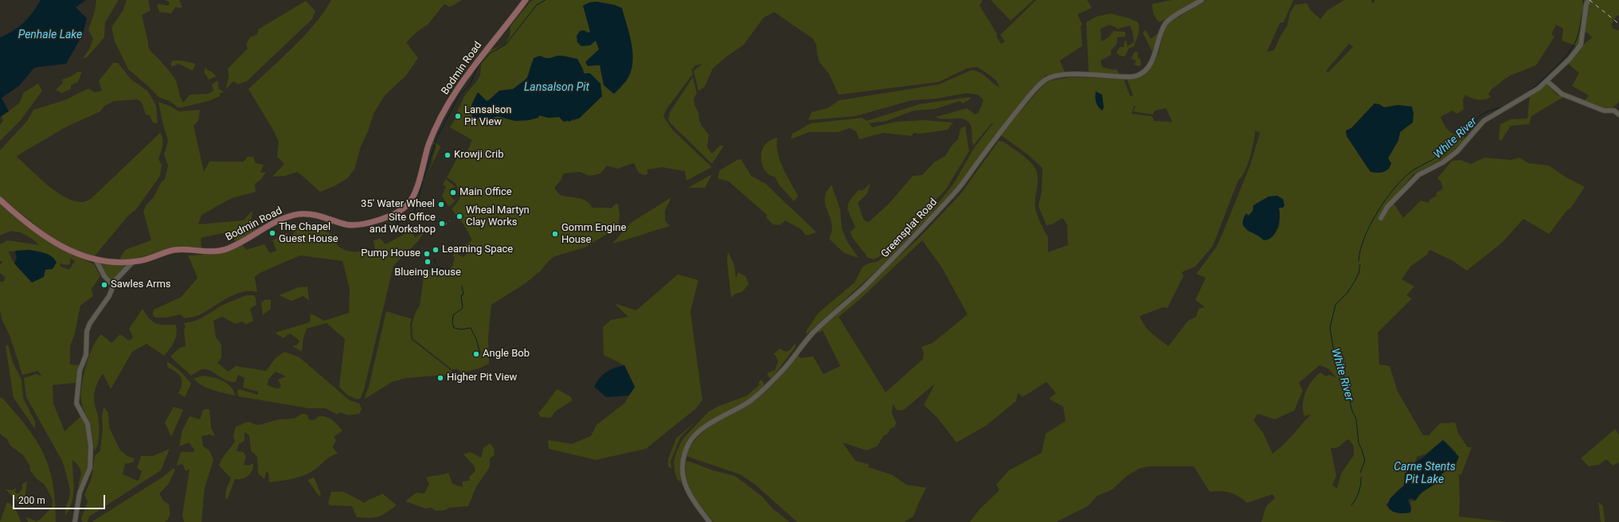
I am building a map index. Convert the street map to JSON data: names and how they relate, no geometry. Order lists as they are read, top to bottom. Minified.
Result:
{"streets":{"main road":["Bodmin Road"],"street":["Greensplat Road"]},"water":["Penhale Lake","Lansalson Pit","White River","Carne Stents Pit Lake"],"places":["Lansalson Pit View","Krowji Crib","Main Office","35' Water Wheel","Wheal Martyn Clay Works","Site Office and Workshop","The Chapel Guest House","Gomm Engine House","Learning Space","Pump House","Blueing House","Sawles Arms","Angle Bob","Higher Pit View"],"scale_bar":"200 m"}
